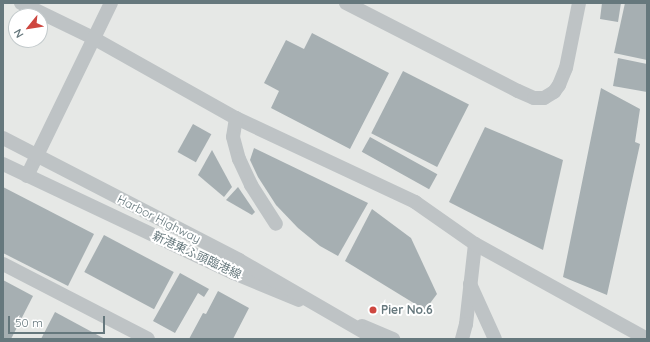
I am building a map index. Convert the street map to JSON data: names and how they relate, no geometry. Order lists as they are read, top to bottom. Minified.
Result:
{"streets":{"street":["Harbor Highway","新港東ふ頭臨港線"]},"places":["Pier No.6"],"scale_bar":"50 m","north":"bottom left"}
